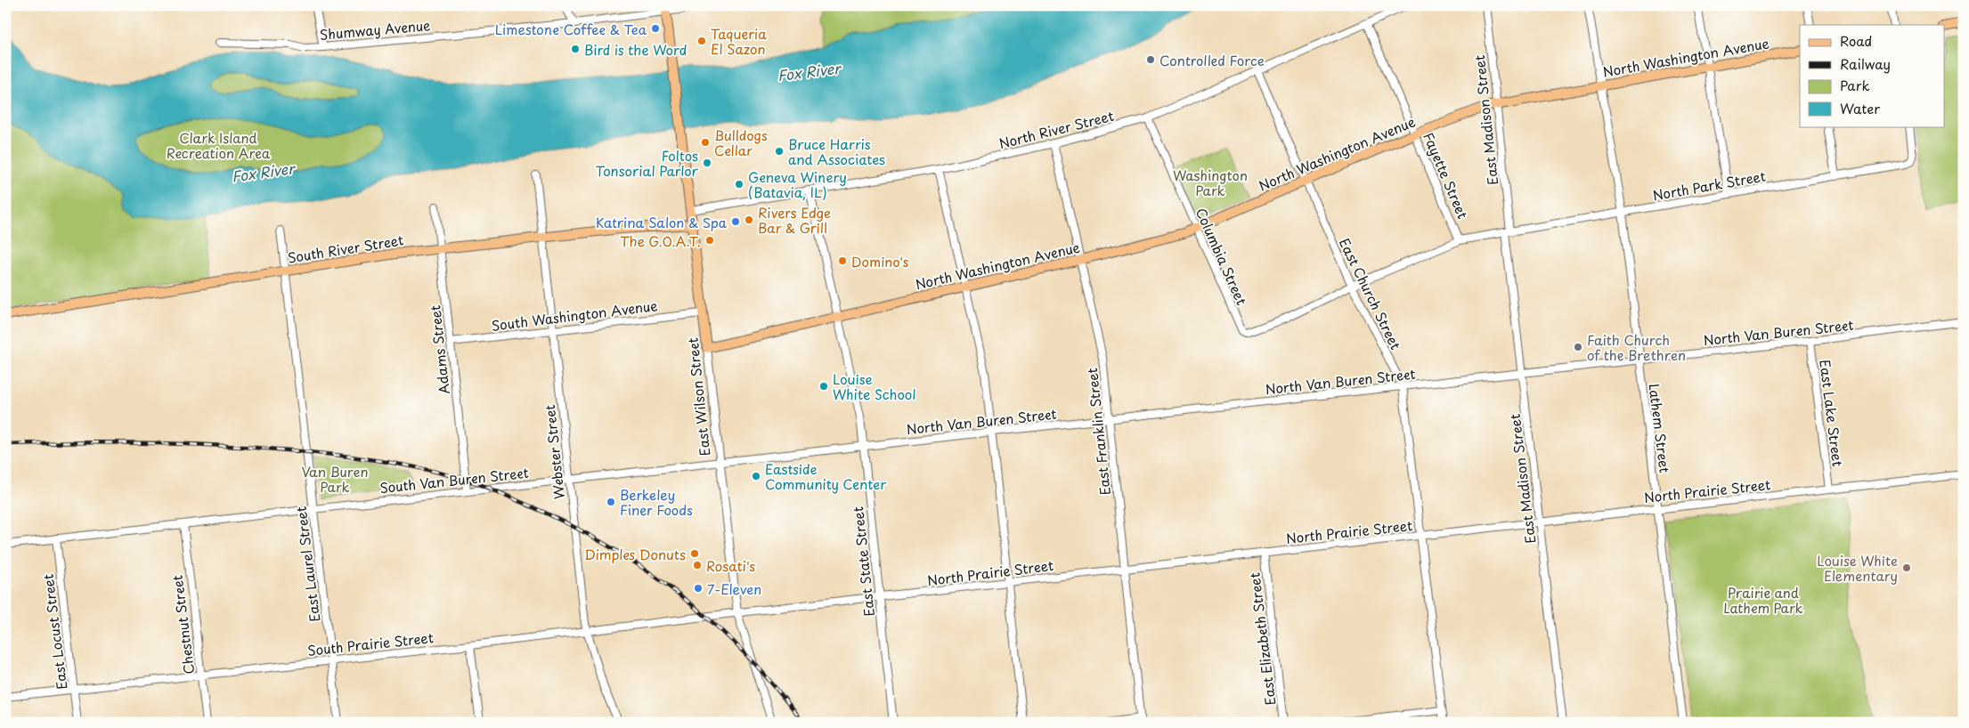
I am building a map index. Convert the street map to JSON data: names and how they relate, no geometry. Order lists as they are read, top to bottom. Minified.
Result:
{"streets":{"main road":["North Washington Avenue","South River Street","East Wilson Street"],"street":["Shumway Avenue","East Madison Street","North River Street","Fayette Street","North Park Street","Columbia Street","East Church Street","South Washington Avenue","North Van Buren Street","Adams Street","East Lake Street","Lathem Street","East Franklin Street","Webster Street","South Van Buren Street","North Prairie Street","East State Street","East Laurel Street","Chestnut Street","East Locust Street","East Elizabeth Street","South Prairie Street"]},"crossings":[["Shumway Avenue","East Wilson Street"],["North Washington Avenue","East Madison Street"],["North Washington Avenue","Fayette Street"],["North Washington Avenue","Columbia Street"],["North Washington Avenue","East Church Street"],["North Washington Avenue","East Wilson Street"],["North Washington Avenue","Lathem Street"],["North Washington Avenue","East Franklin Street"],["North Washington Avenue","East State Street"],["East Madison Street","North Park Street"],["East Madison Street","North Van Buren Street"],["East Madison Street","North Prairie Street"],["North River Street","Fayette Street"],["North River Street","Columbia Street"],["North River Street","East Church Street"],["North River Street","East Wilson Street"],["North River Street","East Franklin Street"],["North River Street","East State Street"],["Fayette Street","North Park Street"],["North Park Street","Columbia Street"],["North Park Street","East Church Street"],["North Park Street","Lathem Street"],["South River Street","Adams Street"],["South River Street","East Wilson Street"],["South River Street","Webster Street"],["South River Street","East Laurel Street"],["East Church Street","North Van Buren Street"],["East Church Street","North Prairie Street"],["South Washington Avenue","Adams Street"],["South Washington Avenue","East Wilson Street"],["South Washington Avenue","Webster Street"],["North Van Buren Street","East Wilson Street"],["North Van Buren Street","East Lake Street"],["North Van Buren Street","Lathem Street"],["North Van Buren Street","East Franklin Street"],["North Van Buren Street","South Van Buren Street"],["North Van Buren Street","East State Street"],["Adams Street","South Van Buren Street"],["East Wilson Street","South Van Buren Street"],["East Wilson Street","North Prairie Street"],["East Wilson Street","South Prairie Street"],["East Lake Street","North Prairie Street"],["Lathem Street","North Prairie Street"],["East Franklin Street","North Prairie Street"],["Webster Street","South Van Buren Street"],["Webster Street","South Prairie Street"],["South Van Buren Street","East Laurel Street"],["South Van Buren Street","Chestnut Street"],["South Van Buren Street","East Locust Street"],["North Prairie Street","East State Street"],["North Prairie Street","East Elizabeth Street"],["North Prairie Street","South Prairie Street"],["East Laurel Street","South Prairie Street"],["Chestnut Street","South Prairie Street"],["East Locust Street","South Prairie Street"]],"water":["Fox River"],"parks":["Clark Island Recreation Area","Washington Park","Van Buren Park","Prairie and Lathem Park"],"places":["Limestone Coffee & Tea","Taqueria El Sazon","Bird is the Word","Controlled Force","Bulldogs Cellar","Bruce Harris and Associates","Foltos Tonsorial Parlor","Geneva Winery (Batavia, IL)","Rivers Edge Bar & Grill","Katrina Salon & Spa","The G.O.A.T.","Domino's","Faith Church of the Brethren","Louise White School","Eastside Community Center","Berkeley Finer Foods","Dimples Donuts","Rosati's","Louise White Elementary","7-Eleven"],"legend":["Road","Railway","Park","Water"]}
